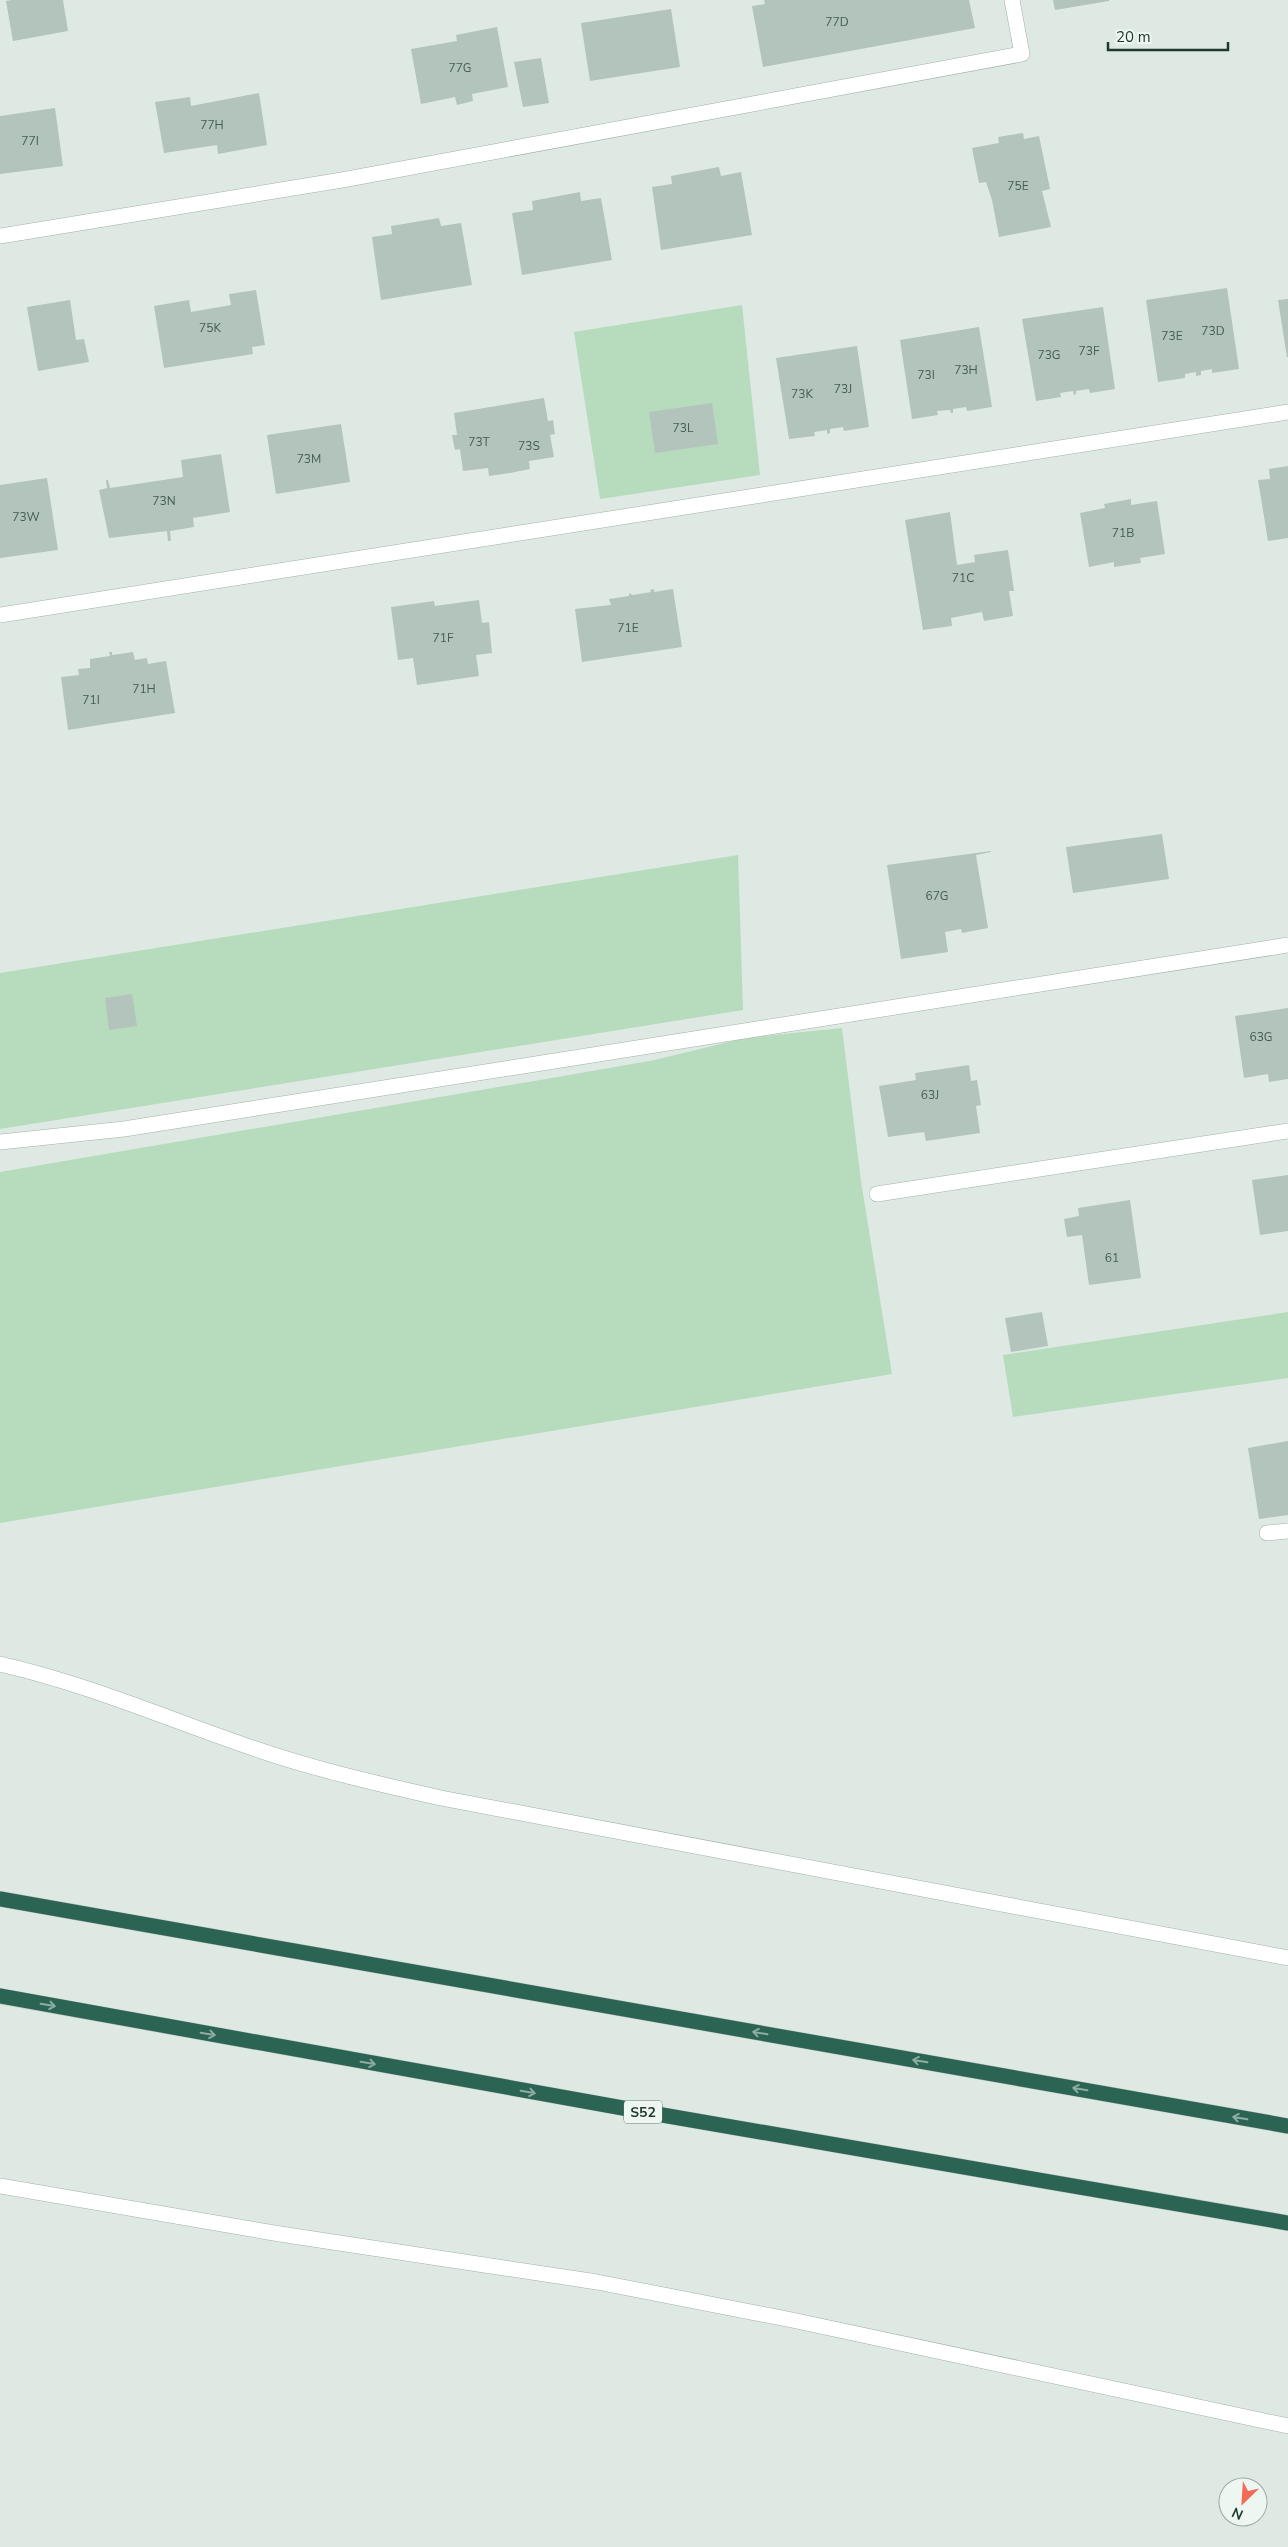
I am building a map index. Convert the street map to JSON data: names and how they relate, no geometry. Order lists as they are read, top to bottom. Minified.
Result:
{"streets":{"highway":["S52"]},"house_numbers":["77D","77G","77H","77I","75E","75K","73D","73E","73F","73G","73H","73I","73J","73K","73L","73T","73S","73M","73N","73W","71B","71C","71E","71F","71H","71I","67G","63G","63J","61"],"scale_bar":"20 m","north":"bottom left"}
